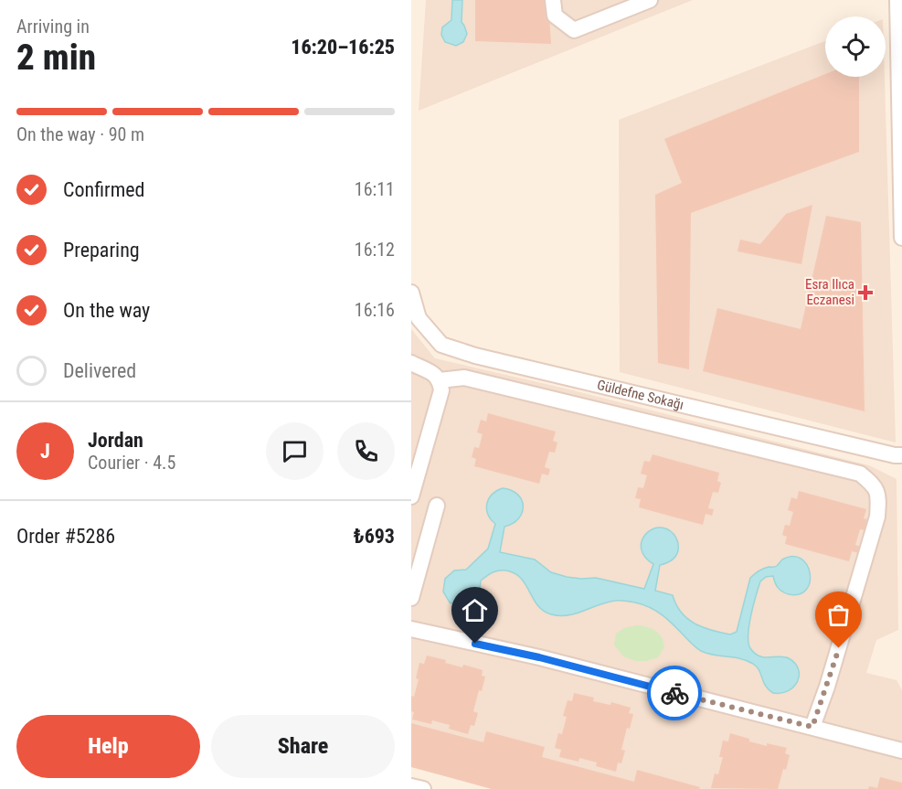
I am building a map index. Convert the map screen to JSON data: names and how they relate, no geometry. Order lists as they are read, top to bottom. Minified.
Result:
{"streets":{"street":["Güldefne Sokağı"]},"places":{"health":["Esra Ilıca Eczanesi"]},"page":{"heading":["2 min","Arriving in","16:20–16:25"],"panel":["Jordan","Courier · 4.5","Order #5286","₺693"],"bar":"On the way · 90 m","list":[["Confirmed","16:11"],["Preparing","16:12"],["On the way","16:16"],"Delivered"],"round":"J","buttons":["Help","Share"]}}
